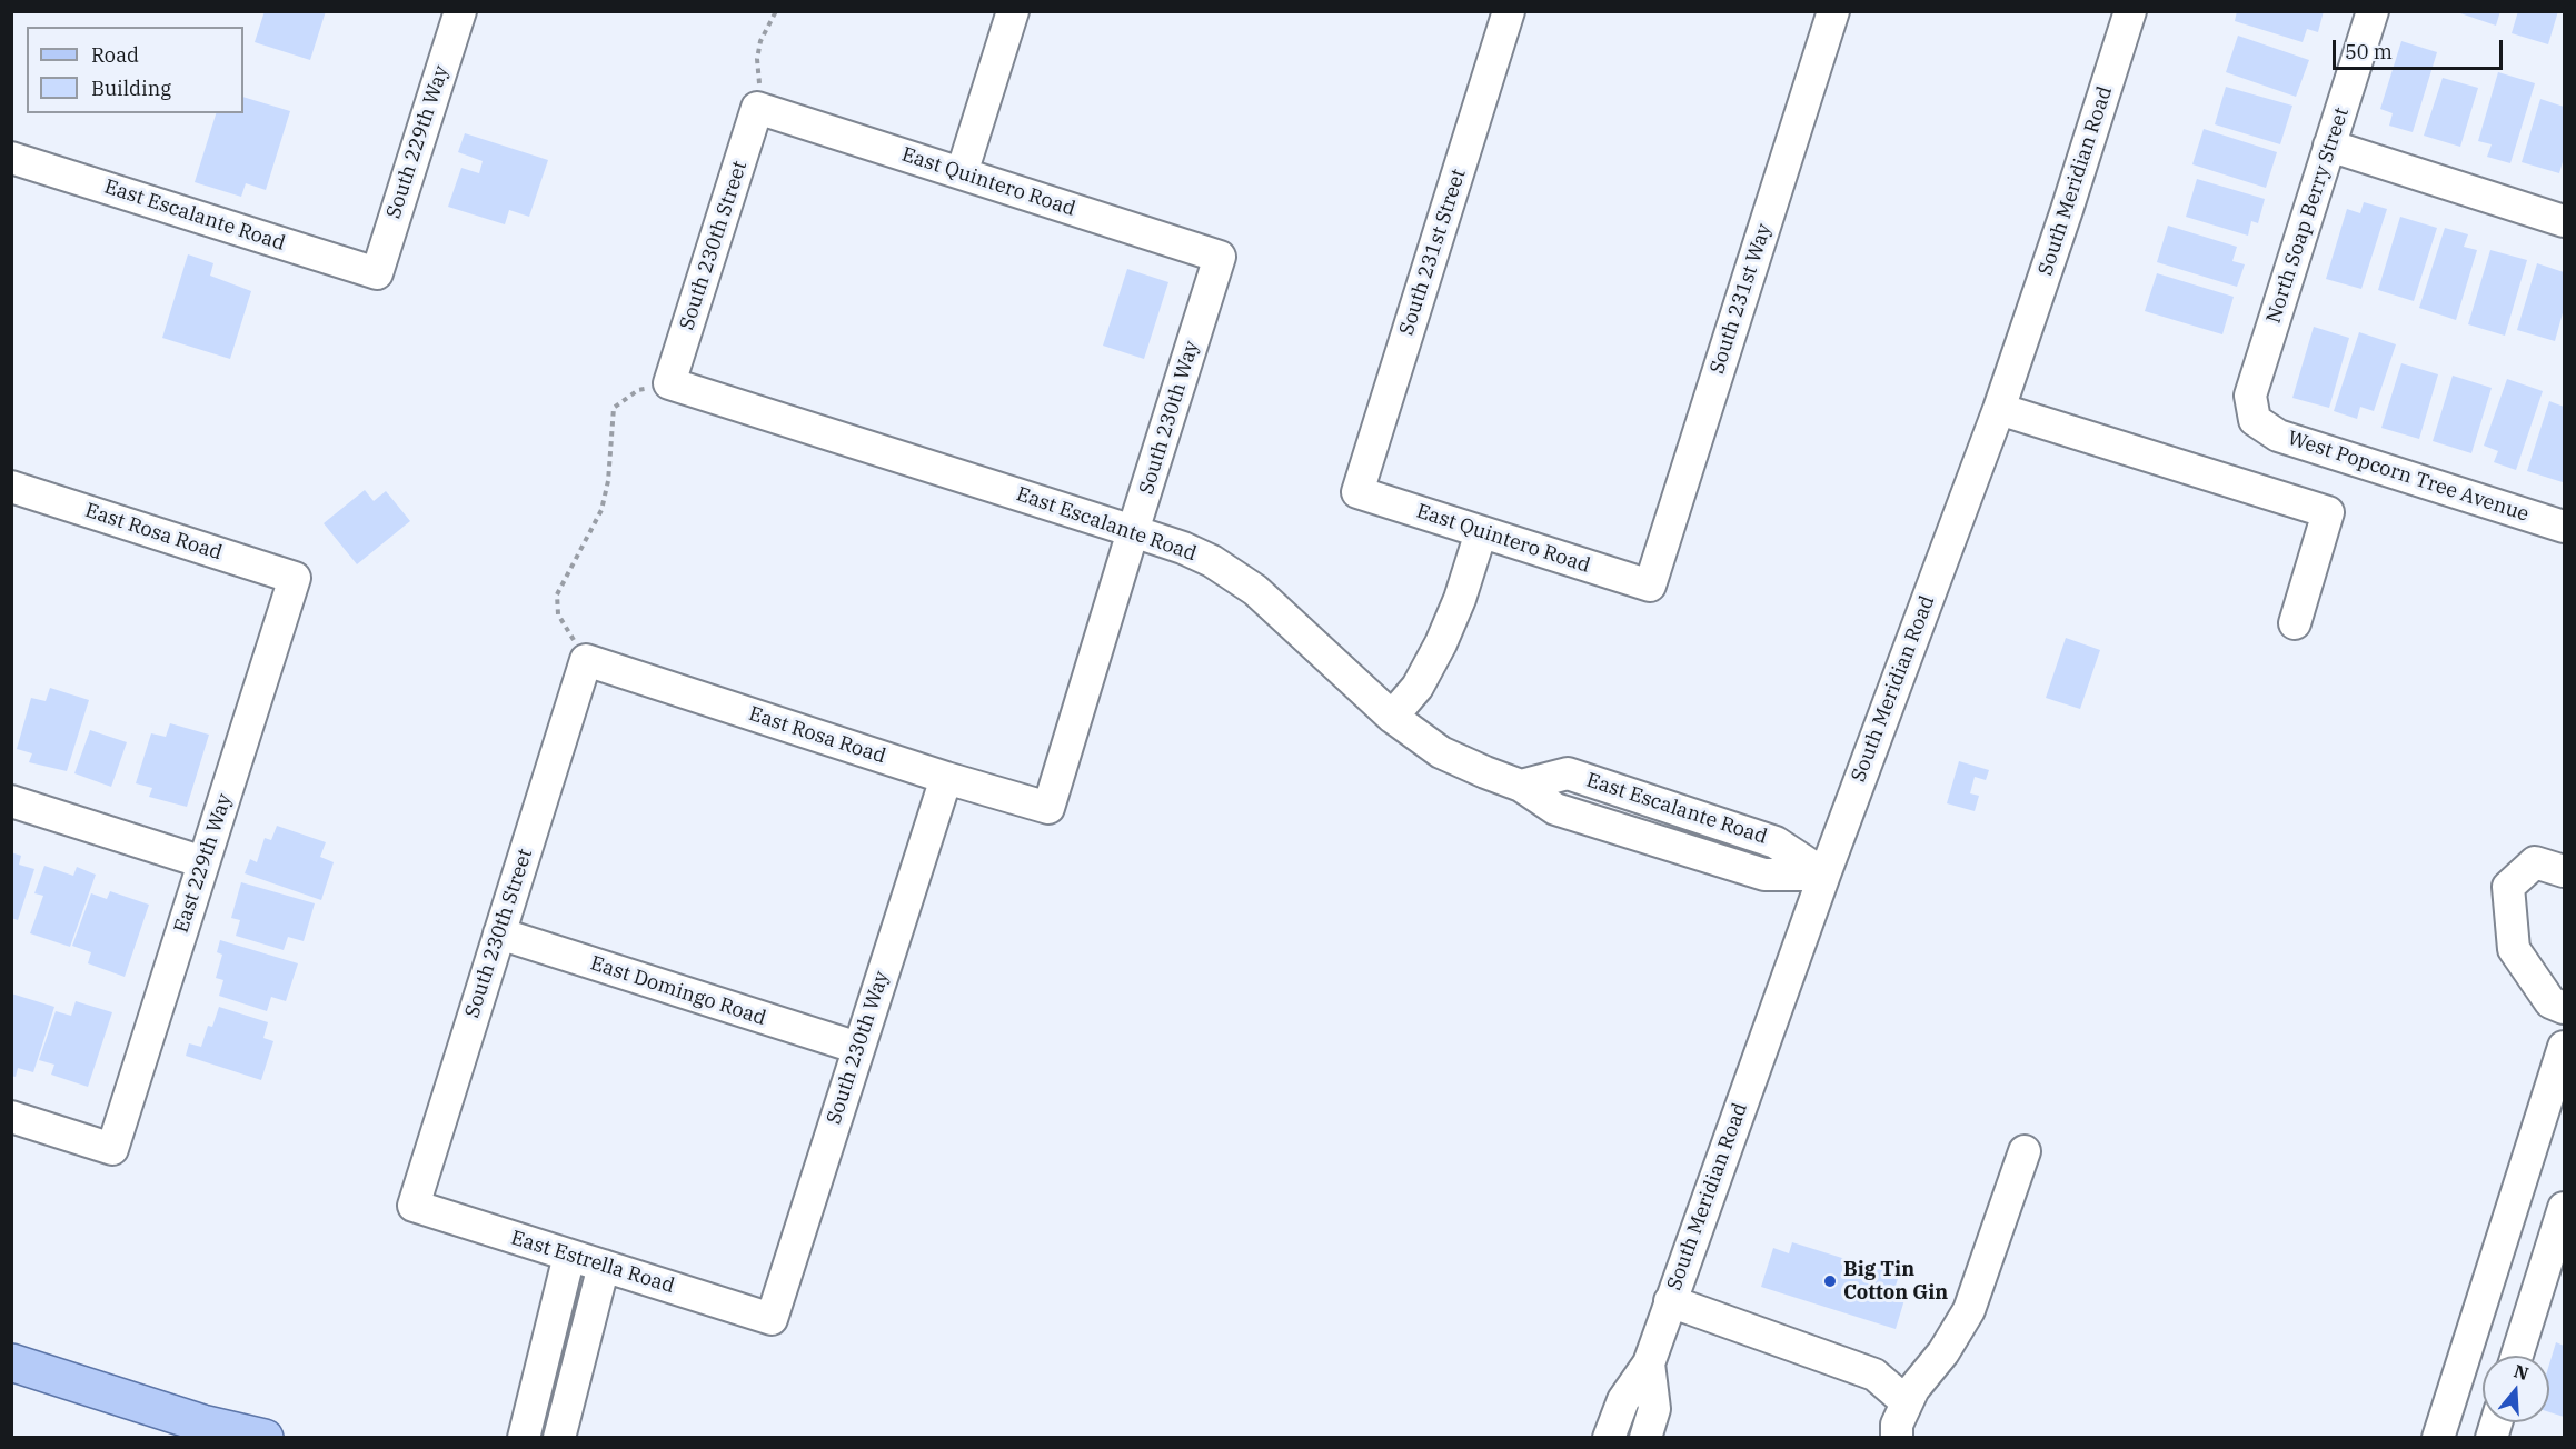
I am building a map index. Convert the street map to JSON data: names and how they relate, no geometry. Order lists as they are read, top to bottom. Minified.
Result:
{"streets":{"street":["South 229th Way","South Meridian Road","East Quintero Road","East Escalante Road","North Soap Berry Street","South 230th Street","South 231st Street","South 231st Way","South 230th Way","West Popcorn Tree Avenue","East Rosa Road","East 229th Way","East Domingo Road","East Estrella Road"]},"crossings":[["South 229th Way","East Escalante Road"],["South Meridian Road","East Escalante Road"],["East Quintero Road","South 230th Street"],["East Quintero Road","South 231st Street"],["East Quintero Road","South 231st Way"],["East Quintero Road","South 230th Way"],["East Escalante Road","South 230th Street"],["East Escalante Road","South 230th Way"],["North Soap Berry Street","West Popcorn Tree Avenue"],["South 230th Street","East Rosa Road"],["South 230th Street","East Domingo Road"],["South 230th Street","East Estrella Road"],["South 230th Way","East Rosa Road"],["South 230th Way","East Domingo Road"],["South 230th Way","East Estrella Road"],["East Rosa Road","East 229th Way"]],"places":["Big Tin Cotton Gin"],"legend":["Road","Building"],"scale_bar":"50 m","north":"top"}
